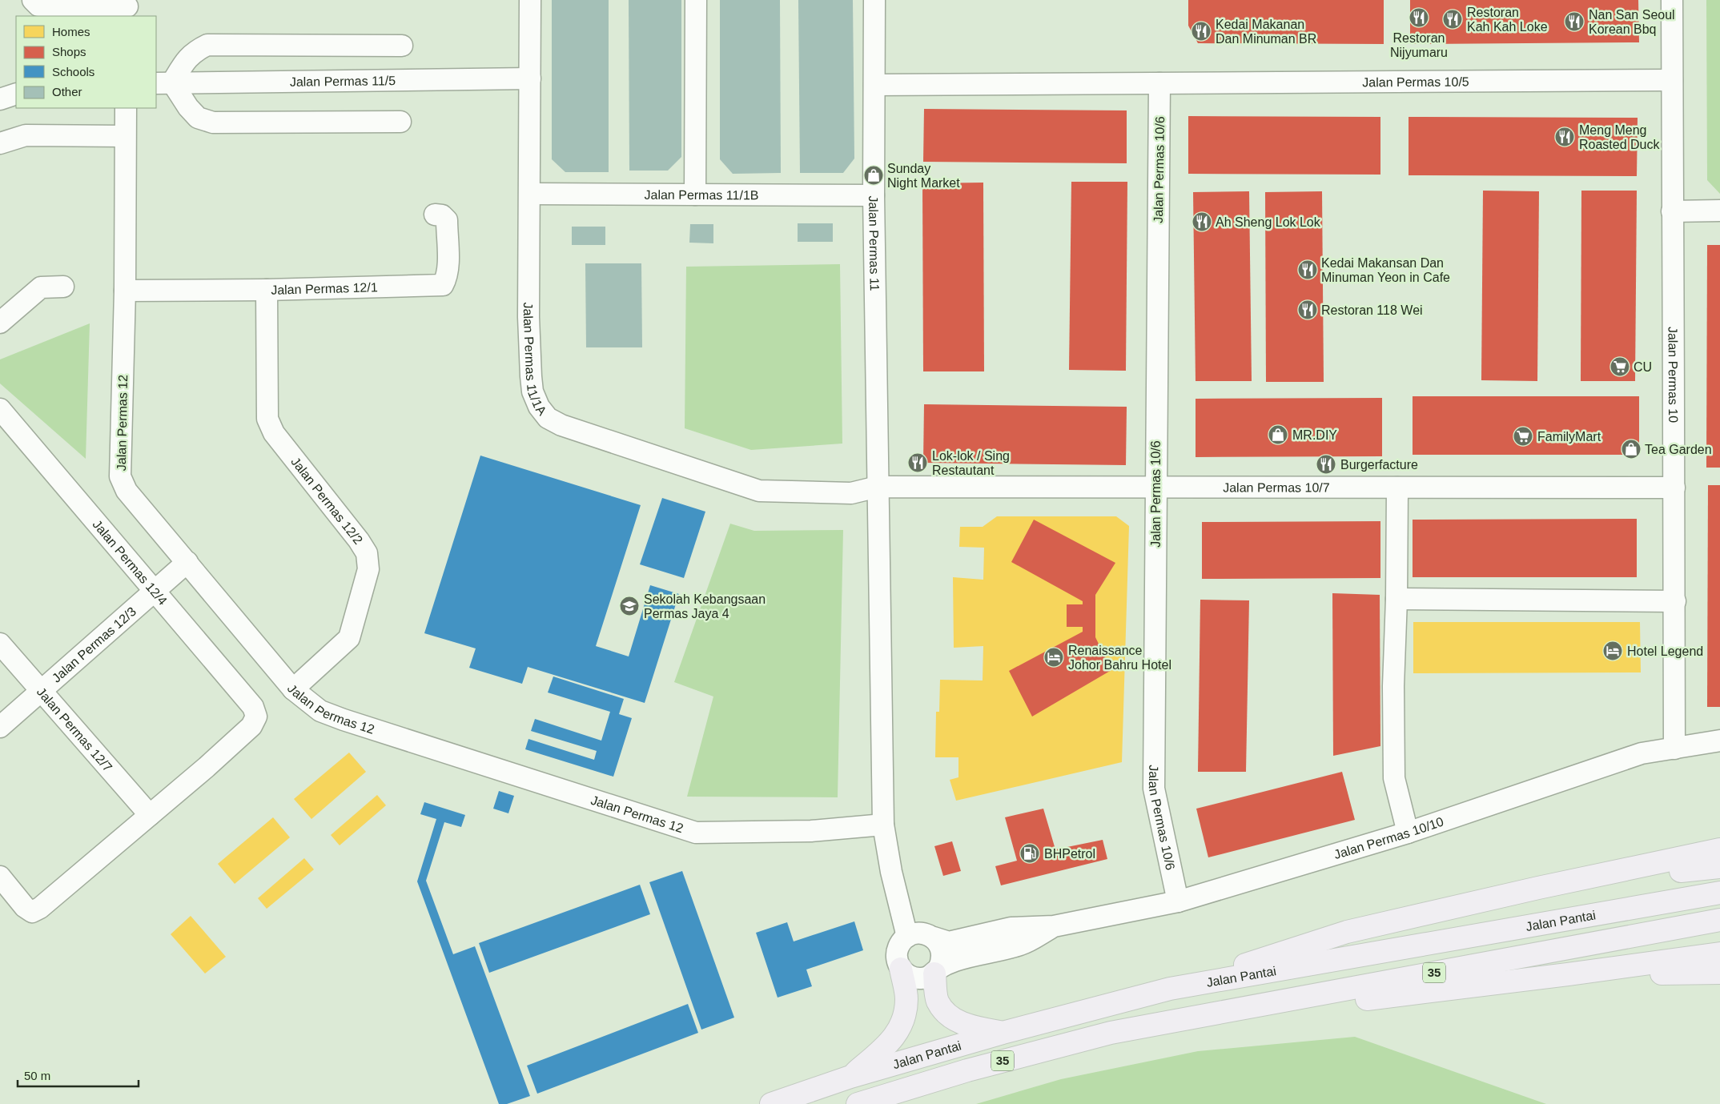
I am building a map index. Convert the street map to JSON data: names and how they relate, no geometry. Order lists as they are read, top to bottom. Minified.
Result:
{"streets":{"highway":["Jalan Pantai","35"],"street":["Jalan Permas 11/5","Jalan Permas 10/5","Jalan Permas 10/6","Jalan Permas 11/1B","Jalan Permas 11","Jalan Permas 12/1","Jalan Permas 11/1A","Jalan Permas 10","Jalan Permas 12","Jalan Permas 10/7","Jalan Permas 12/2","Jalan Permas 12/4","Jalan Permas 12/3","Jalan Permas 12/7","Jalan Permas 10/10"]},"crossings":[["Jalan Permas 11/5","Jalan Permas 11/1A"],["Jalan Permas 10/5","Jalan Permas 10/6"],["Jalan Permas 10/5","Jalan Permas 11"],["Jalan Permas 10/5","Jalan Permas 10"],["Jalan Permas 10/6","Jalan Permas 11/1A"],["Jalan Permas 10/6","Jalan Permas 10/7"],["Jalan Permas 10/6","Jalan Permas 10/10"],["Jalan Permas 11/1B","Jalan Permas 11"],["Jalan Permas 11/1B","Jalan Permas 11/1A"],["Jalan Permas 11","Jalan Permas 11/1A"],["Jalan Permas 11","Jalan Permas 12"],["Jalan Permas 12/1","Jalan Permas 12"],["Jalan Permas 12/1","Jalan Permas 12/2"],["Jalan Permas 11/1A","Jalan Permas 10/7"],["Jalan Permas 10","Jalan Permas 10/7"],["Jalan Permas 10","Jalan Permas 10/10"],["Jalan Permas 12","Jalan Permas 12/2"],["Jalan Permas 12","Jalan Permas 12/3"],["Jalan Permas 12/4","Jalan Permas 12/3"],["Jalan Permas 12/4","Jalan Permas 12/7"],["Jalan Permas 12/3","Jalan Permas 12/7"]],"places":{"restaurant":["Restoran Nijyumaru","Restoran Kah Kah Loke","Nan San Seoul Korean Bbq","Kedai Makanan Dan Minuman BR","Meng Meng Roasted Duck","Ah Sheng Lok Lok","Kedai Makansan Dan Minuman Yeon in Cafe","Restoran 118 Wei","Lok-lok / Sing Restautant","Burgerfacture"],"shop":["Sunday Night Market","MR.DIY","Tea Garden"],"supermarket":["CU","FamilyMart"],"school or university":["Sekolah Kebangsaan Permas Jaya 4"],"hotel":["Hotel Legend","Renaissance Johor Bahru Hotel"],"fuel station":["BHPetrol"]},"legend":["Homes","Shops","Schools","Other"],"scale_bar":"50 m"}
